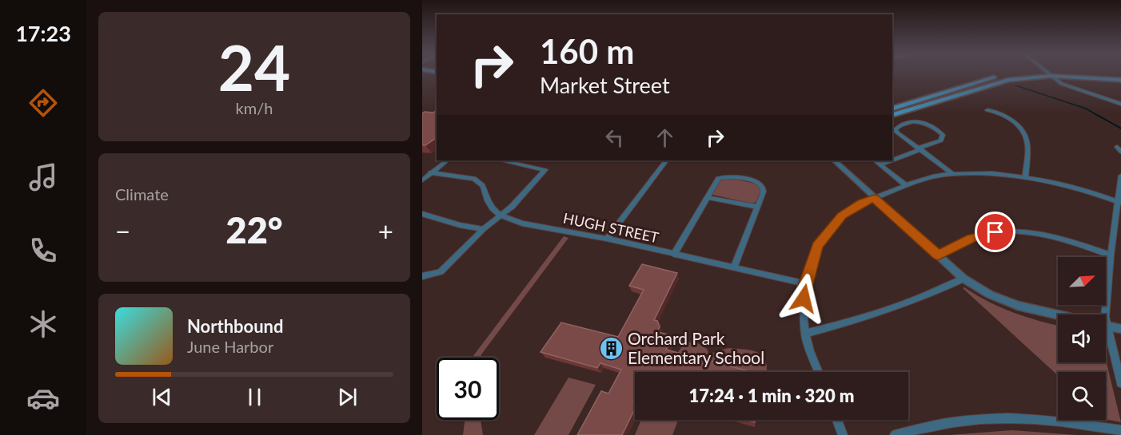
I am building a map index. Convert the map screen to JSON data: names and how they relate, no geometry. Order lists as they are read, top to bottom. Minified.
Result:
{"streets":{"street":["HUGH STREET"]},"places":{"building":["Orchard Park Elementary School"]},"north":"top right","page":{"tabs":"17:23","tile":[["24","km/h"],"Climate"],"turn":["160 m","Market Street"],"heat":["−","22°","+"],"song":["Northbound","June Harbor"],"limit":"30","trip":"17:24 · 1 min · 320 m"}}
